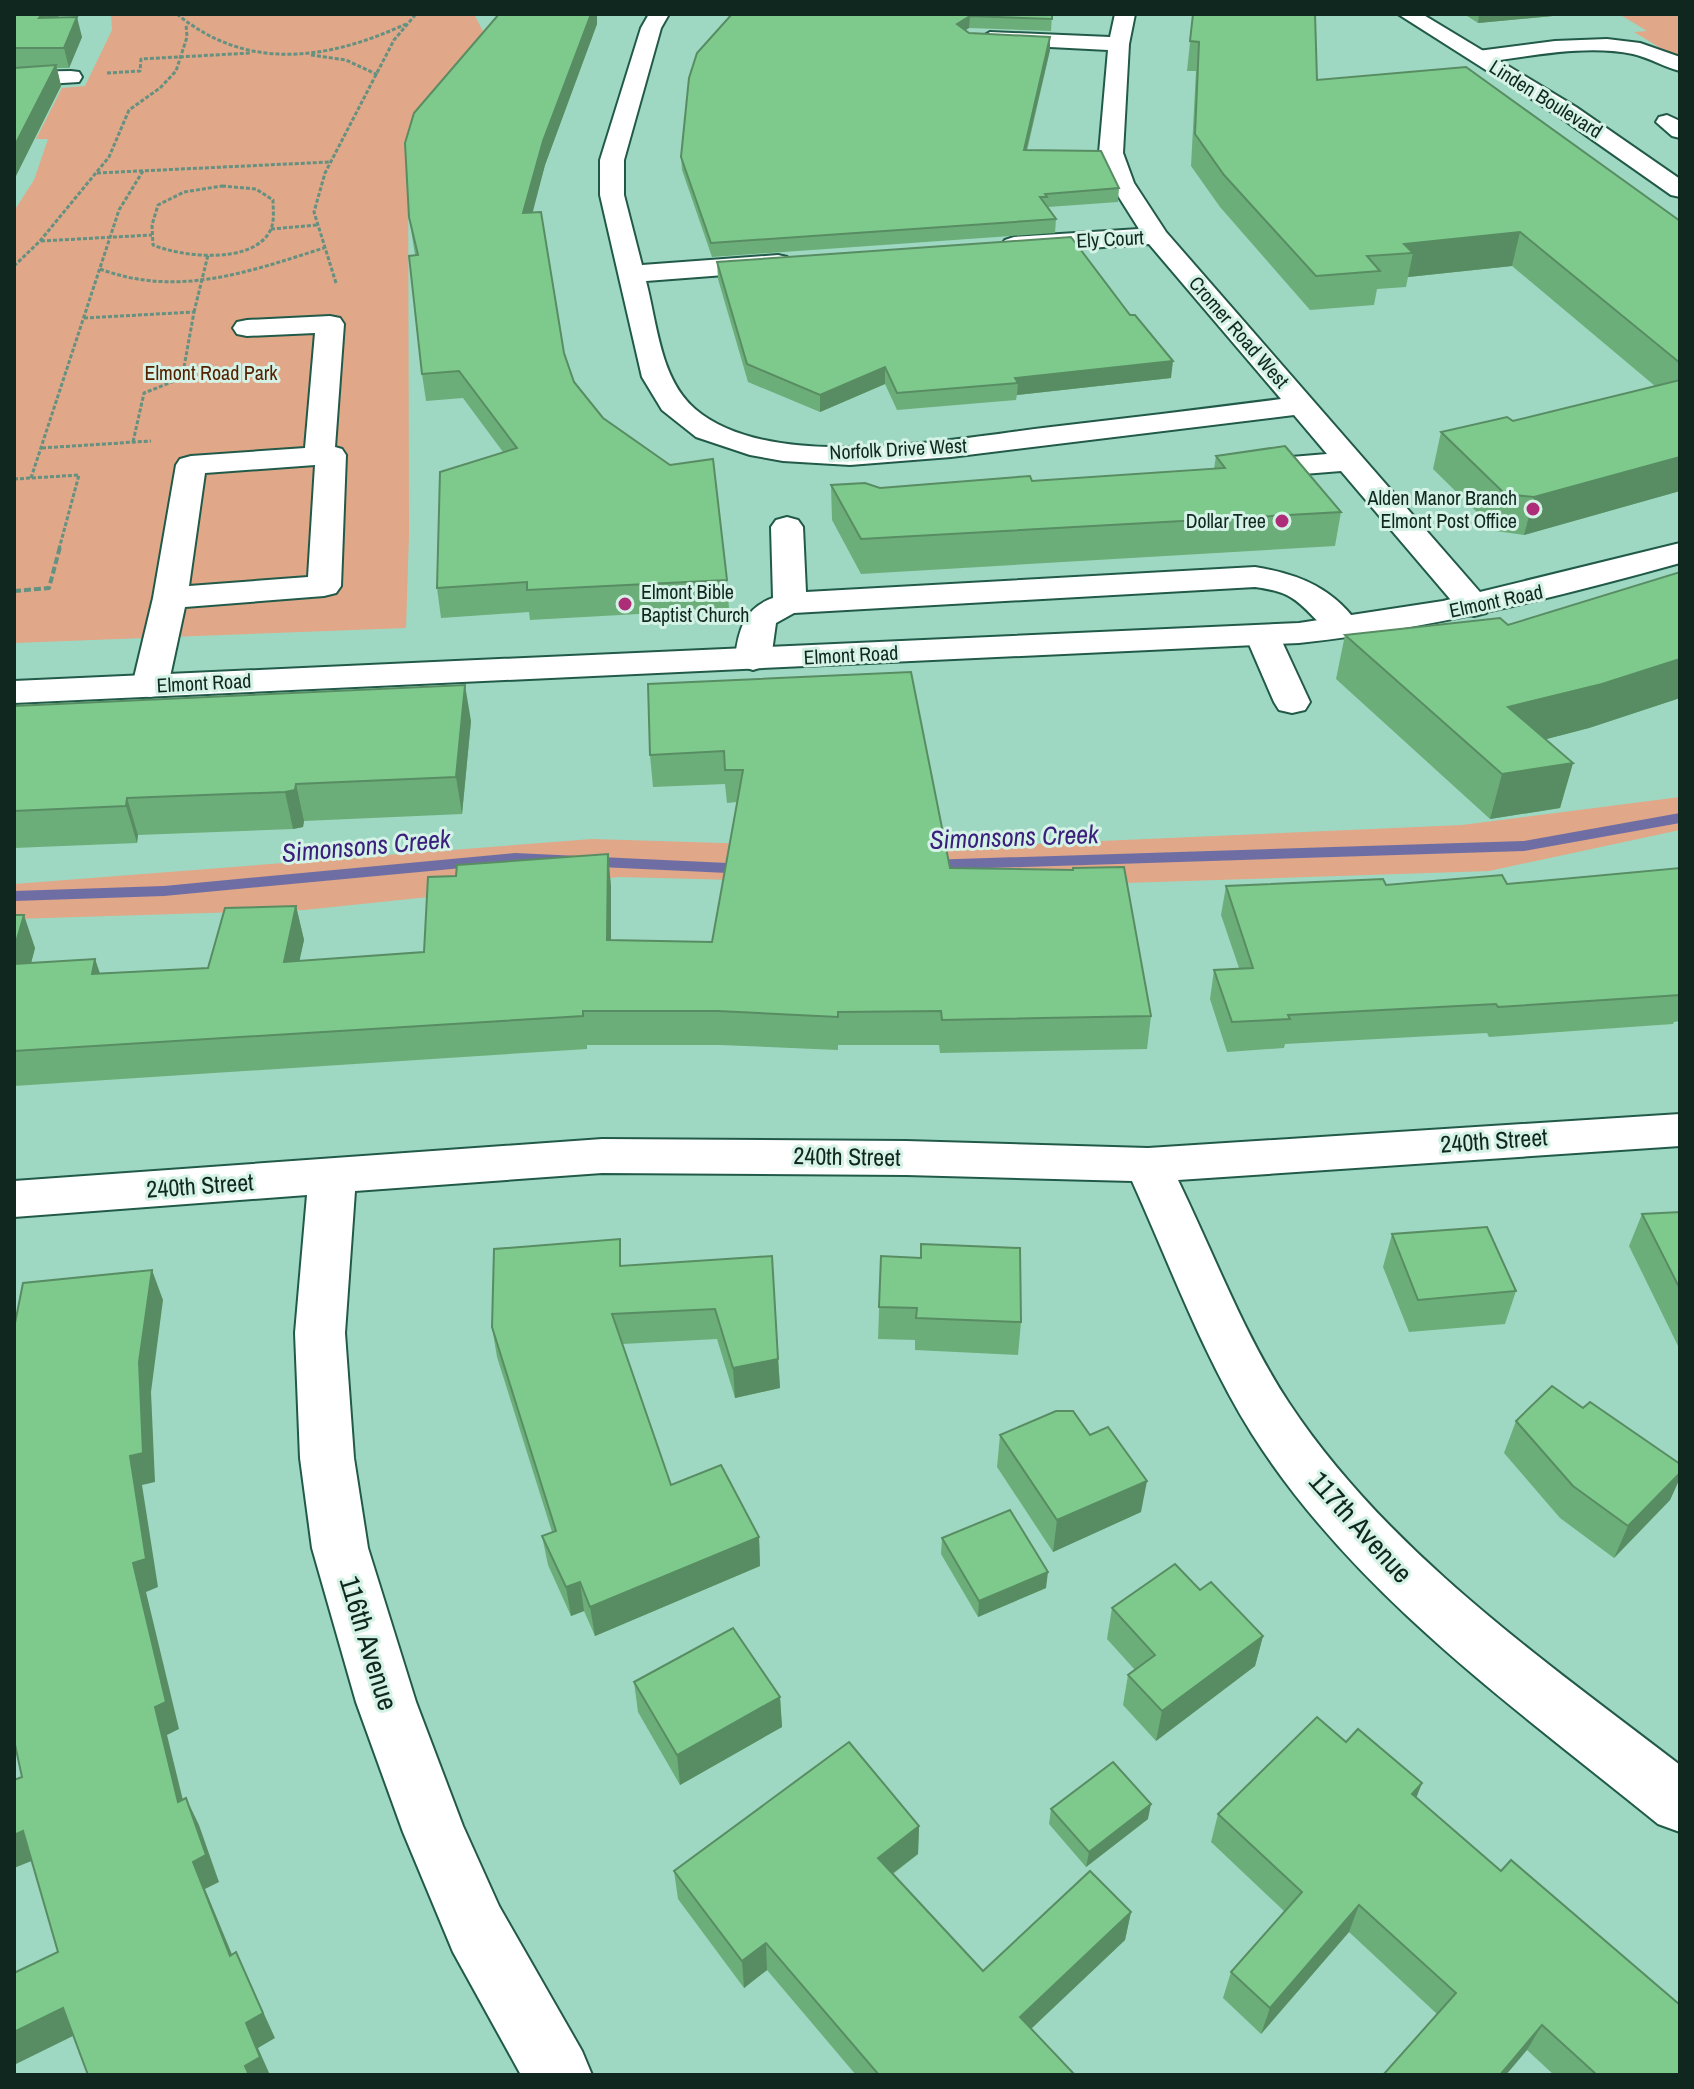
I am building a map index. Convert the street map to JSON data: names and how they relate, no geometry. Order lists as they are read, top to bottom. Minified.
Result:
{"streets":{"street":["Linden Boulevard","Ely Court","Cromer Road West","Norfolk Drive West","Elmont Road","240th Street","117th Avenue","116th Avenue"]},"crossings":[["Ely Court","Cromer Road West"],["Cromer Road West","Norfolk Drive West"],["Cromer Road West","Elmont Road"],["240th Street","117th Avenue"],["240th Street","116th Avenue"]],"water":["Simonsons Creek"],"parks":["Elmont Road Park"],"places":["Alden Manor Branch Elmont Post Office","Dollar Tree","Elmont Bible Baptist Church"]}
